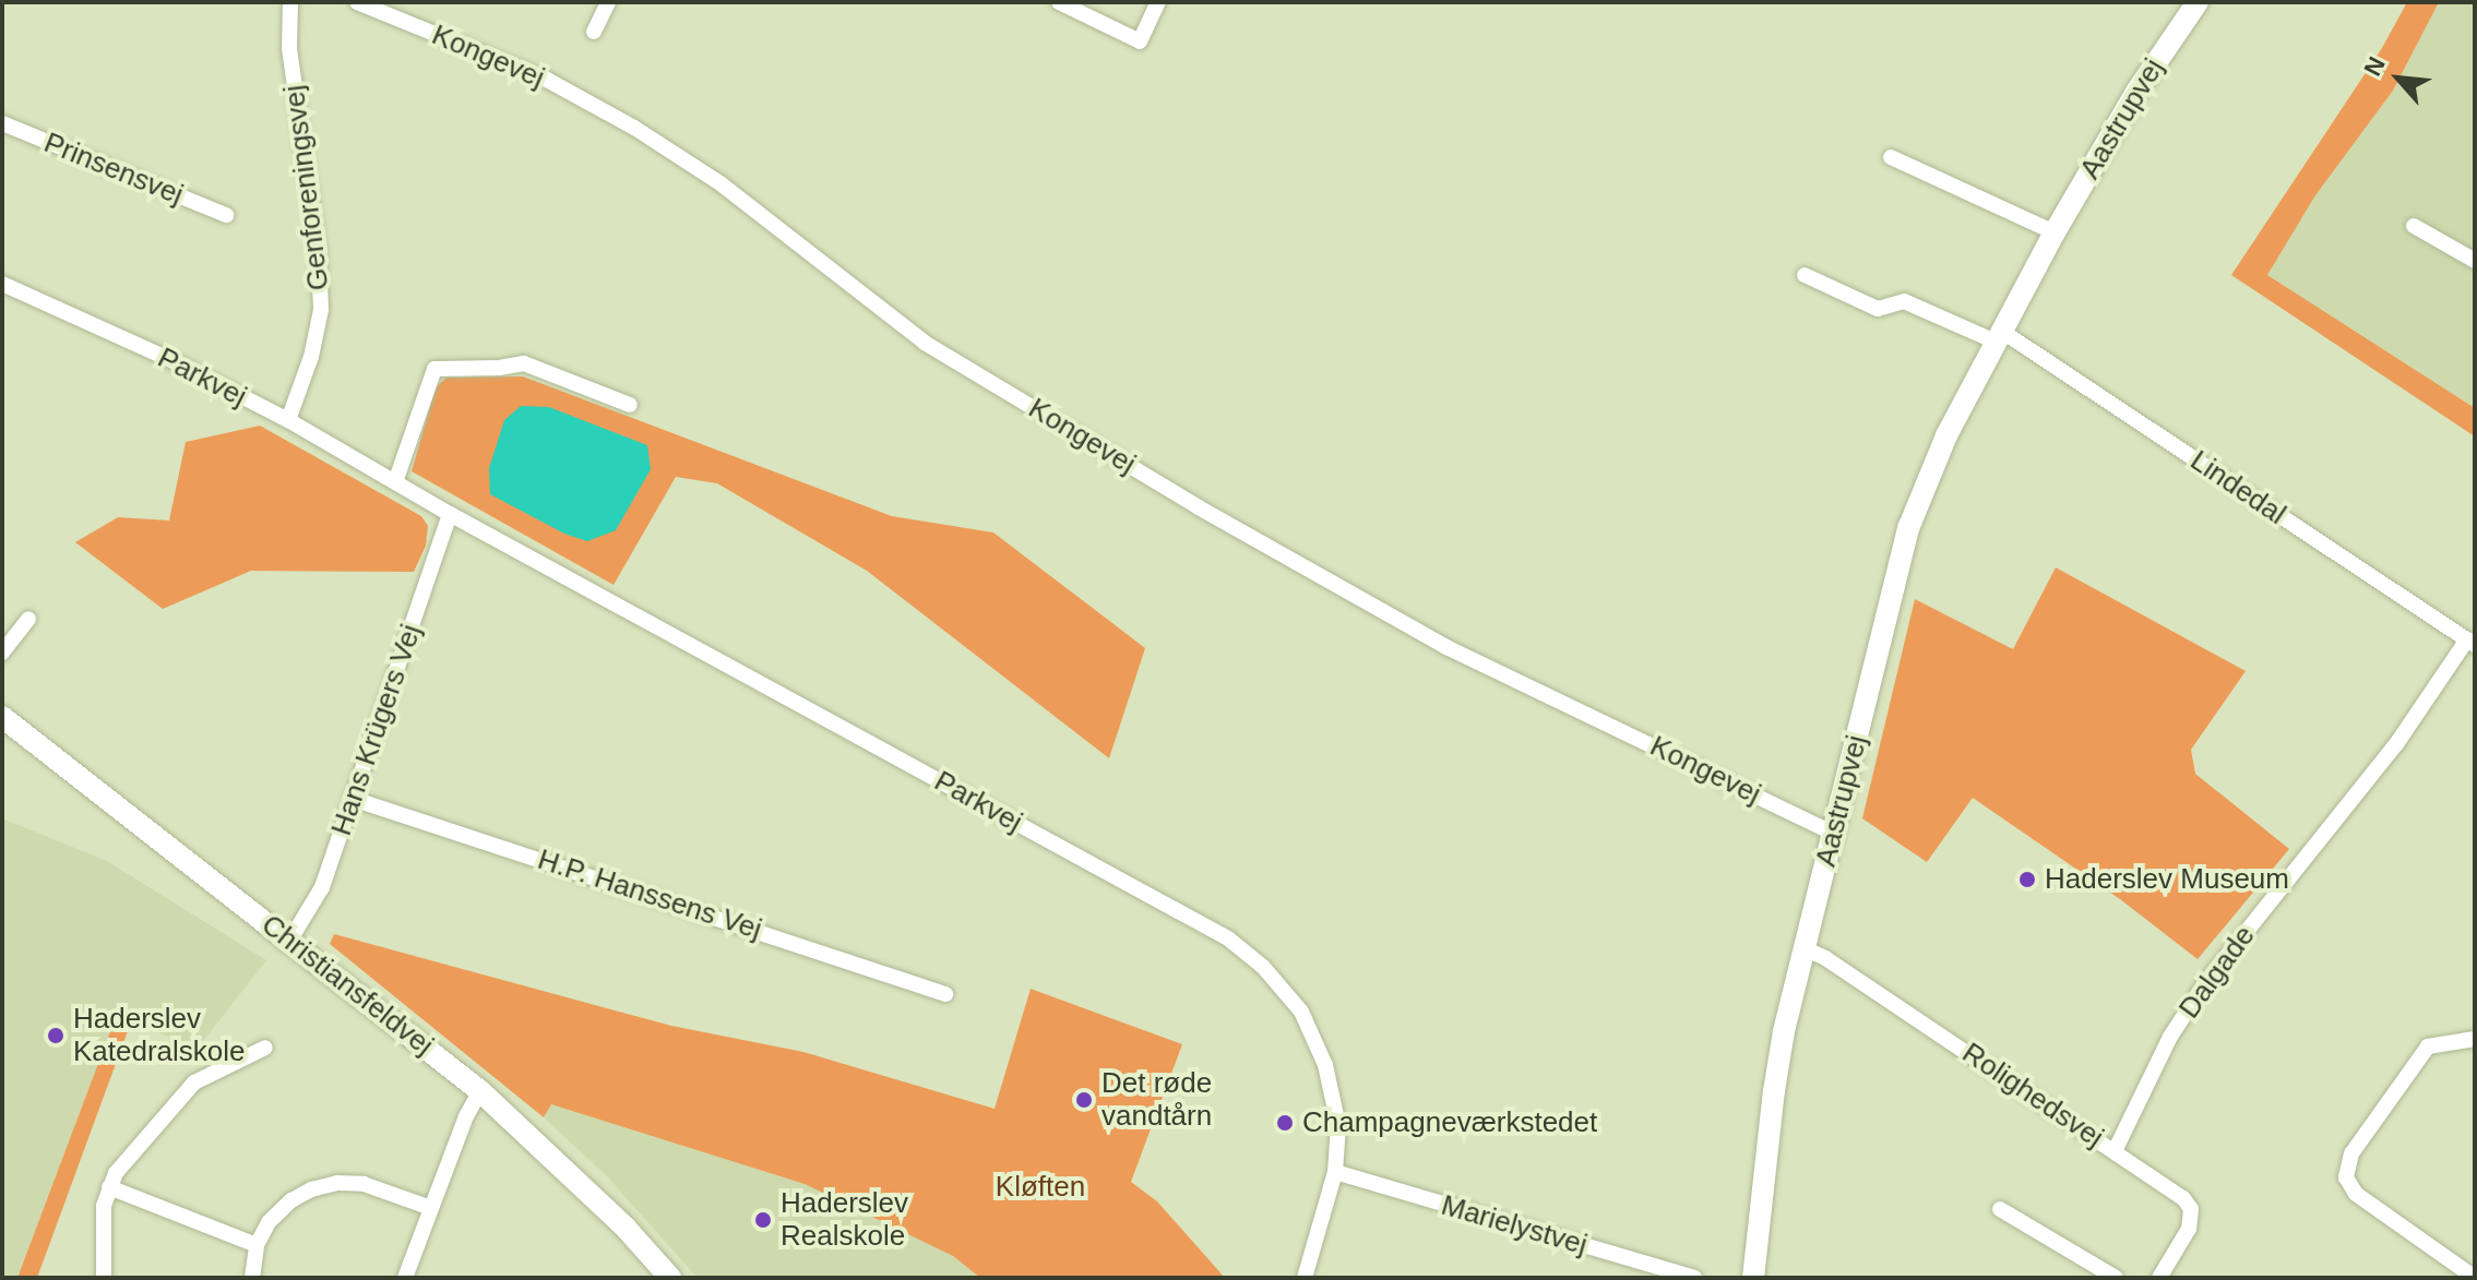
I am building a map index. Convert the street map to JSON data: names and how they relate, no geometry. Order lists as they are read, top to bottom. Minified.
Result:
{"streets":{"street":["Kongevej","Aastrupvej","Prinsensvej","Genforeningsvej","Parkvej","Lindedal","Hans Krügers Vej","H.P. Hanssens Vej","Dalgade","Christiansfeldvej","Rolighedsvej","Marielystvej"]},"crossings":[["Kongevej","Aastrupvej"],["Aastrupvej","Lindedal"],["Aastrupvej","Rolighedsvej"],["Genforeningsvej","Parkvej"],["Parkvej","Hans Krügers Vej"],["Parkvej","Marielystvej"],["Lindedal","Dalgade"],["Hans Krügers Vej","H.P. Hanssens Vej"],["Hans Krügers Vej","Christiansfeldvej"],["Dalgade","Rolighedsvej"]],"parks":["Kløften"],"places":["Haderslev Museum","Haderslev Katedralskole","Det røde vandtårn","Champagneværkstedet","Haderslev Realskole"],"north":"top left"}
